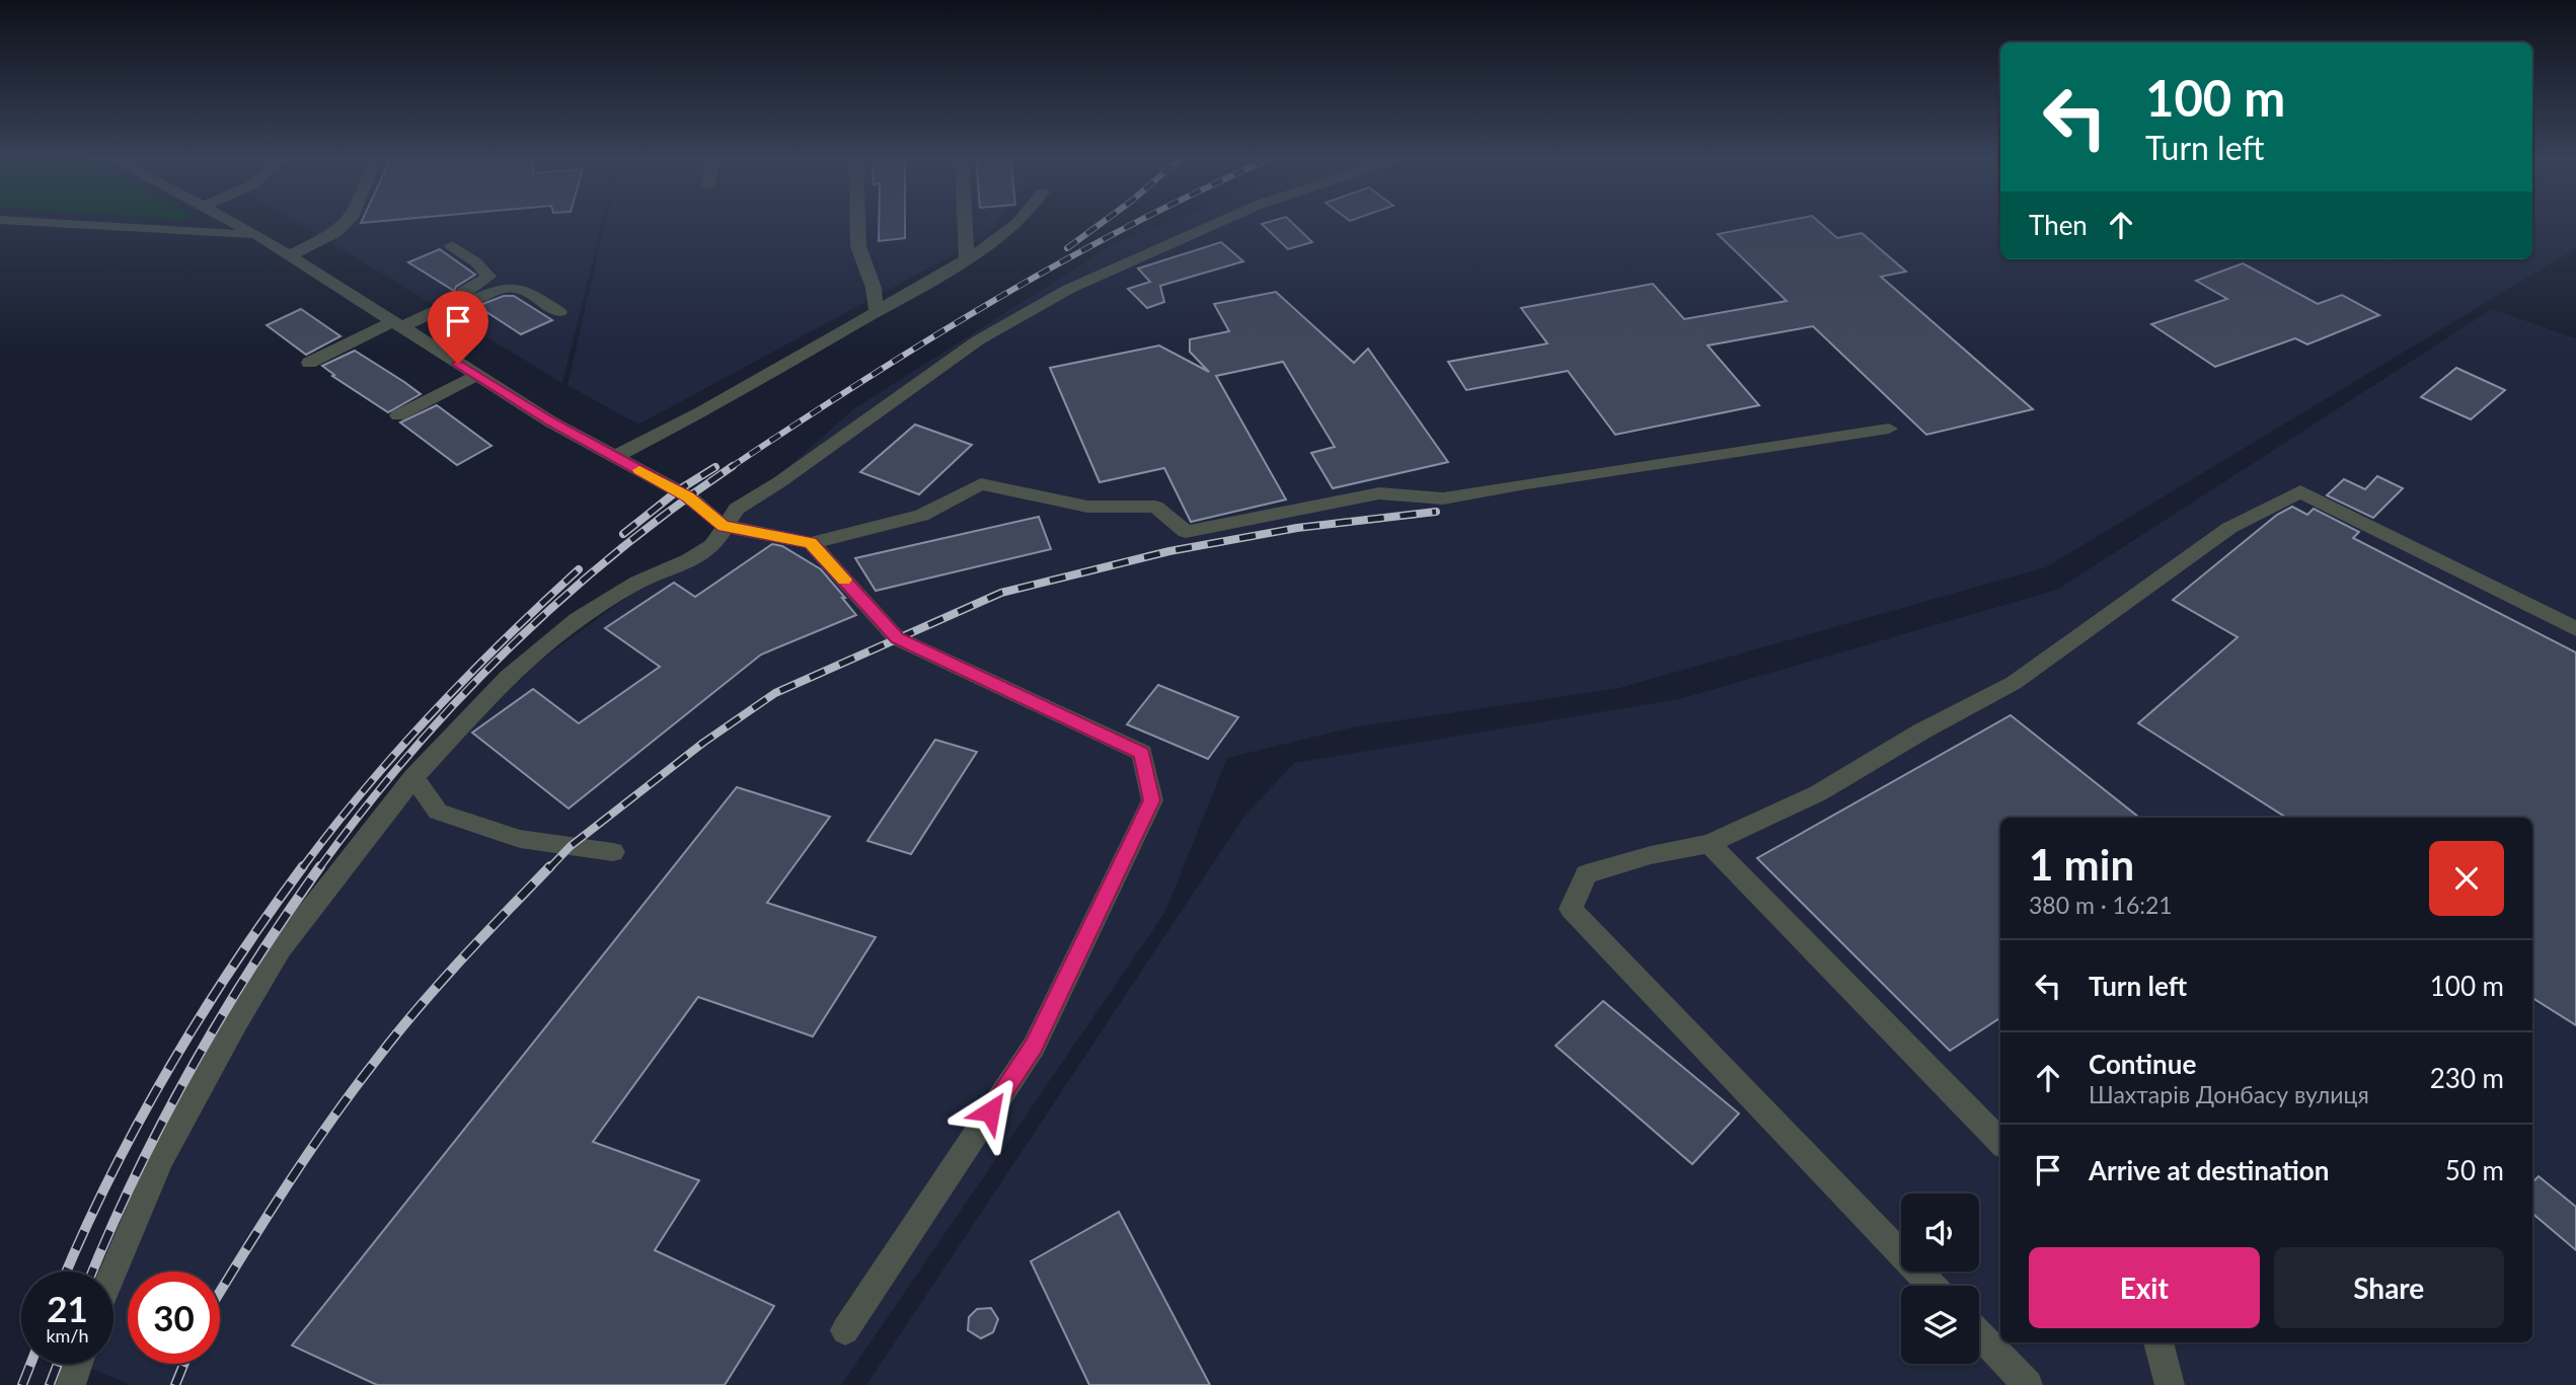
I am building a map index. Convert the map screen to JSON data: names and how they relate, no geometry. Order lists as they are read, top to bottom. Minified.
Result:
{"page":{"turn":["100 m","Turn left"],"then":"Then","heading":["1 min","380 m · 16:21"],"list":[{"name":"Turn left","value":"100 m"},{"name":"Continue","note":"Шахтарів Донбасу вулиця","value":"230 m"},{"name":"Arrive at destination","value":"50 m"}],"buttons":["Exit","Share"],"speed":"21 km/h","limit":"30"}}
